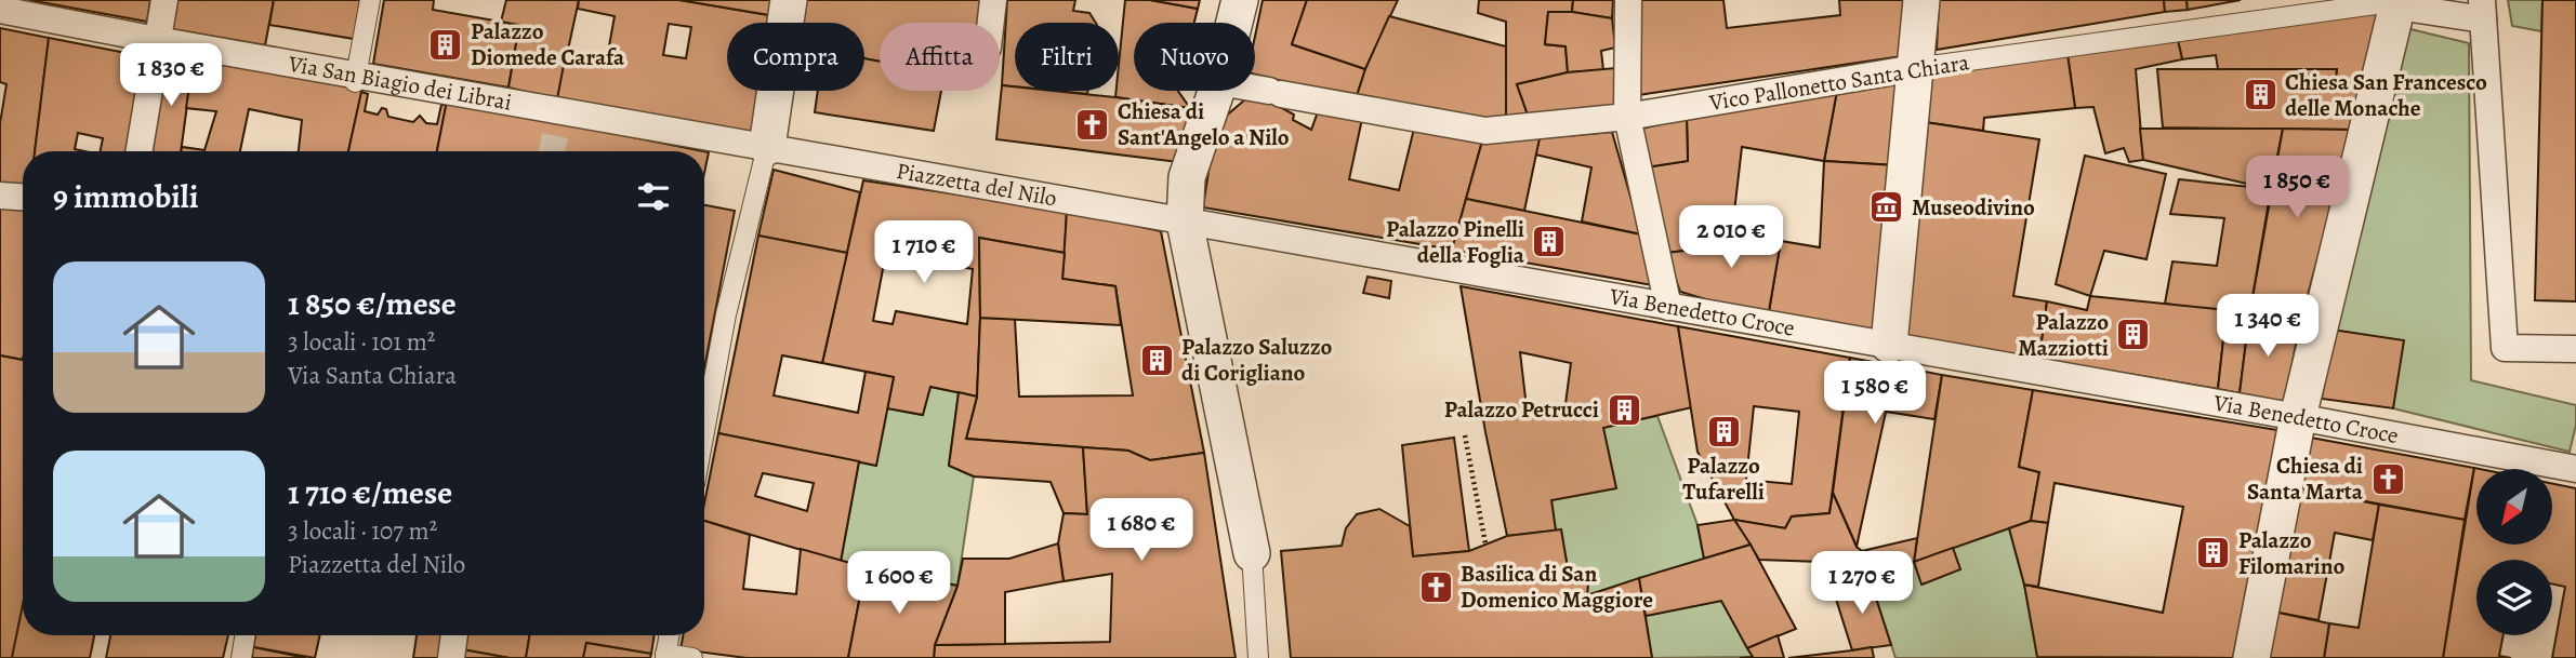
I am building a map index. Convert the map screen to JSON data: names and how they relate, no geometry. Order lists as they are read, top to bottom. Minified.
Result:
{"streets":{"street":["Via San Biagio dei Librai","Vico Pallonetto Santa Chiara","Piazzetta del Nilo","Via Benedetto Croce"]},"crossings":[["Via San Biagio dei Librai","Piazzetta del Nilo"],["Piazzetta del Nilo","Via Benedetto Croce"]],"places":{"building":["Palazzo Diomede Carafa","Chiesa San Francesco delle Monache","Palazzo Pinelli della Foglia","Palazzo Mazziotti","Palazzo Saluzzo di Corigliano","Palazzo Petrucci","Palazzo Tufarelli","Palazzo Filomarino"],"church":["Chiesa di Sant'Angelo a Nilo","Chiesa di Santa Marta","Basilica di San Domenico Maggiore"],"museum":["Museodivino"]},"north":"bottom left","page":{"chip":["Compra","Affitta","Filtri","Nuovo"],"price":["1 830 €","1 850 €","2 010 €","1 710 €","1 340 €","1 580 €","1 680 €","1 600 €","1 270 €"],"heading":"9 immobili","list":[{"name":"1 850 €/mese","note":"3 locali · 101 m² · Via Santa Chiara"},{"name":"1 710 €/mese","note":"3 locali · 107 m² · Piazzetta del Nilo"}]}}
